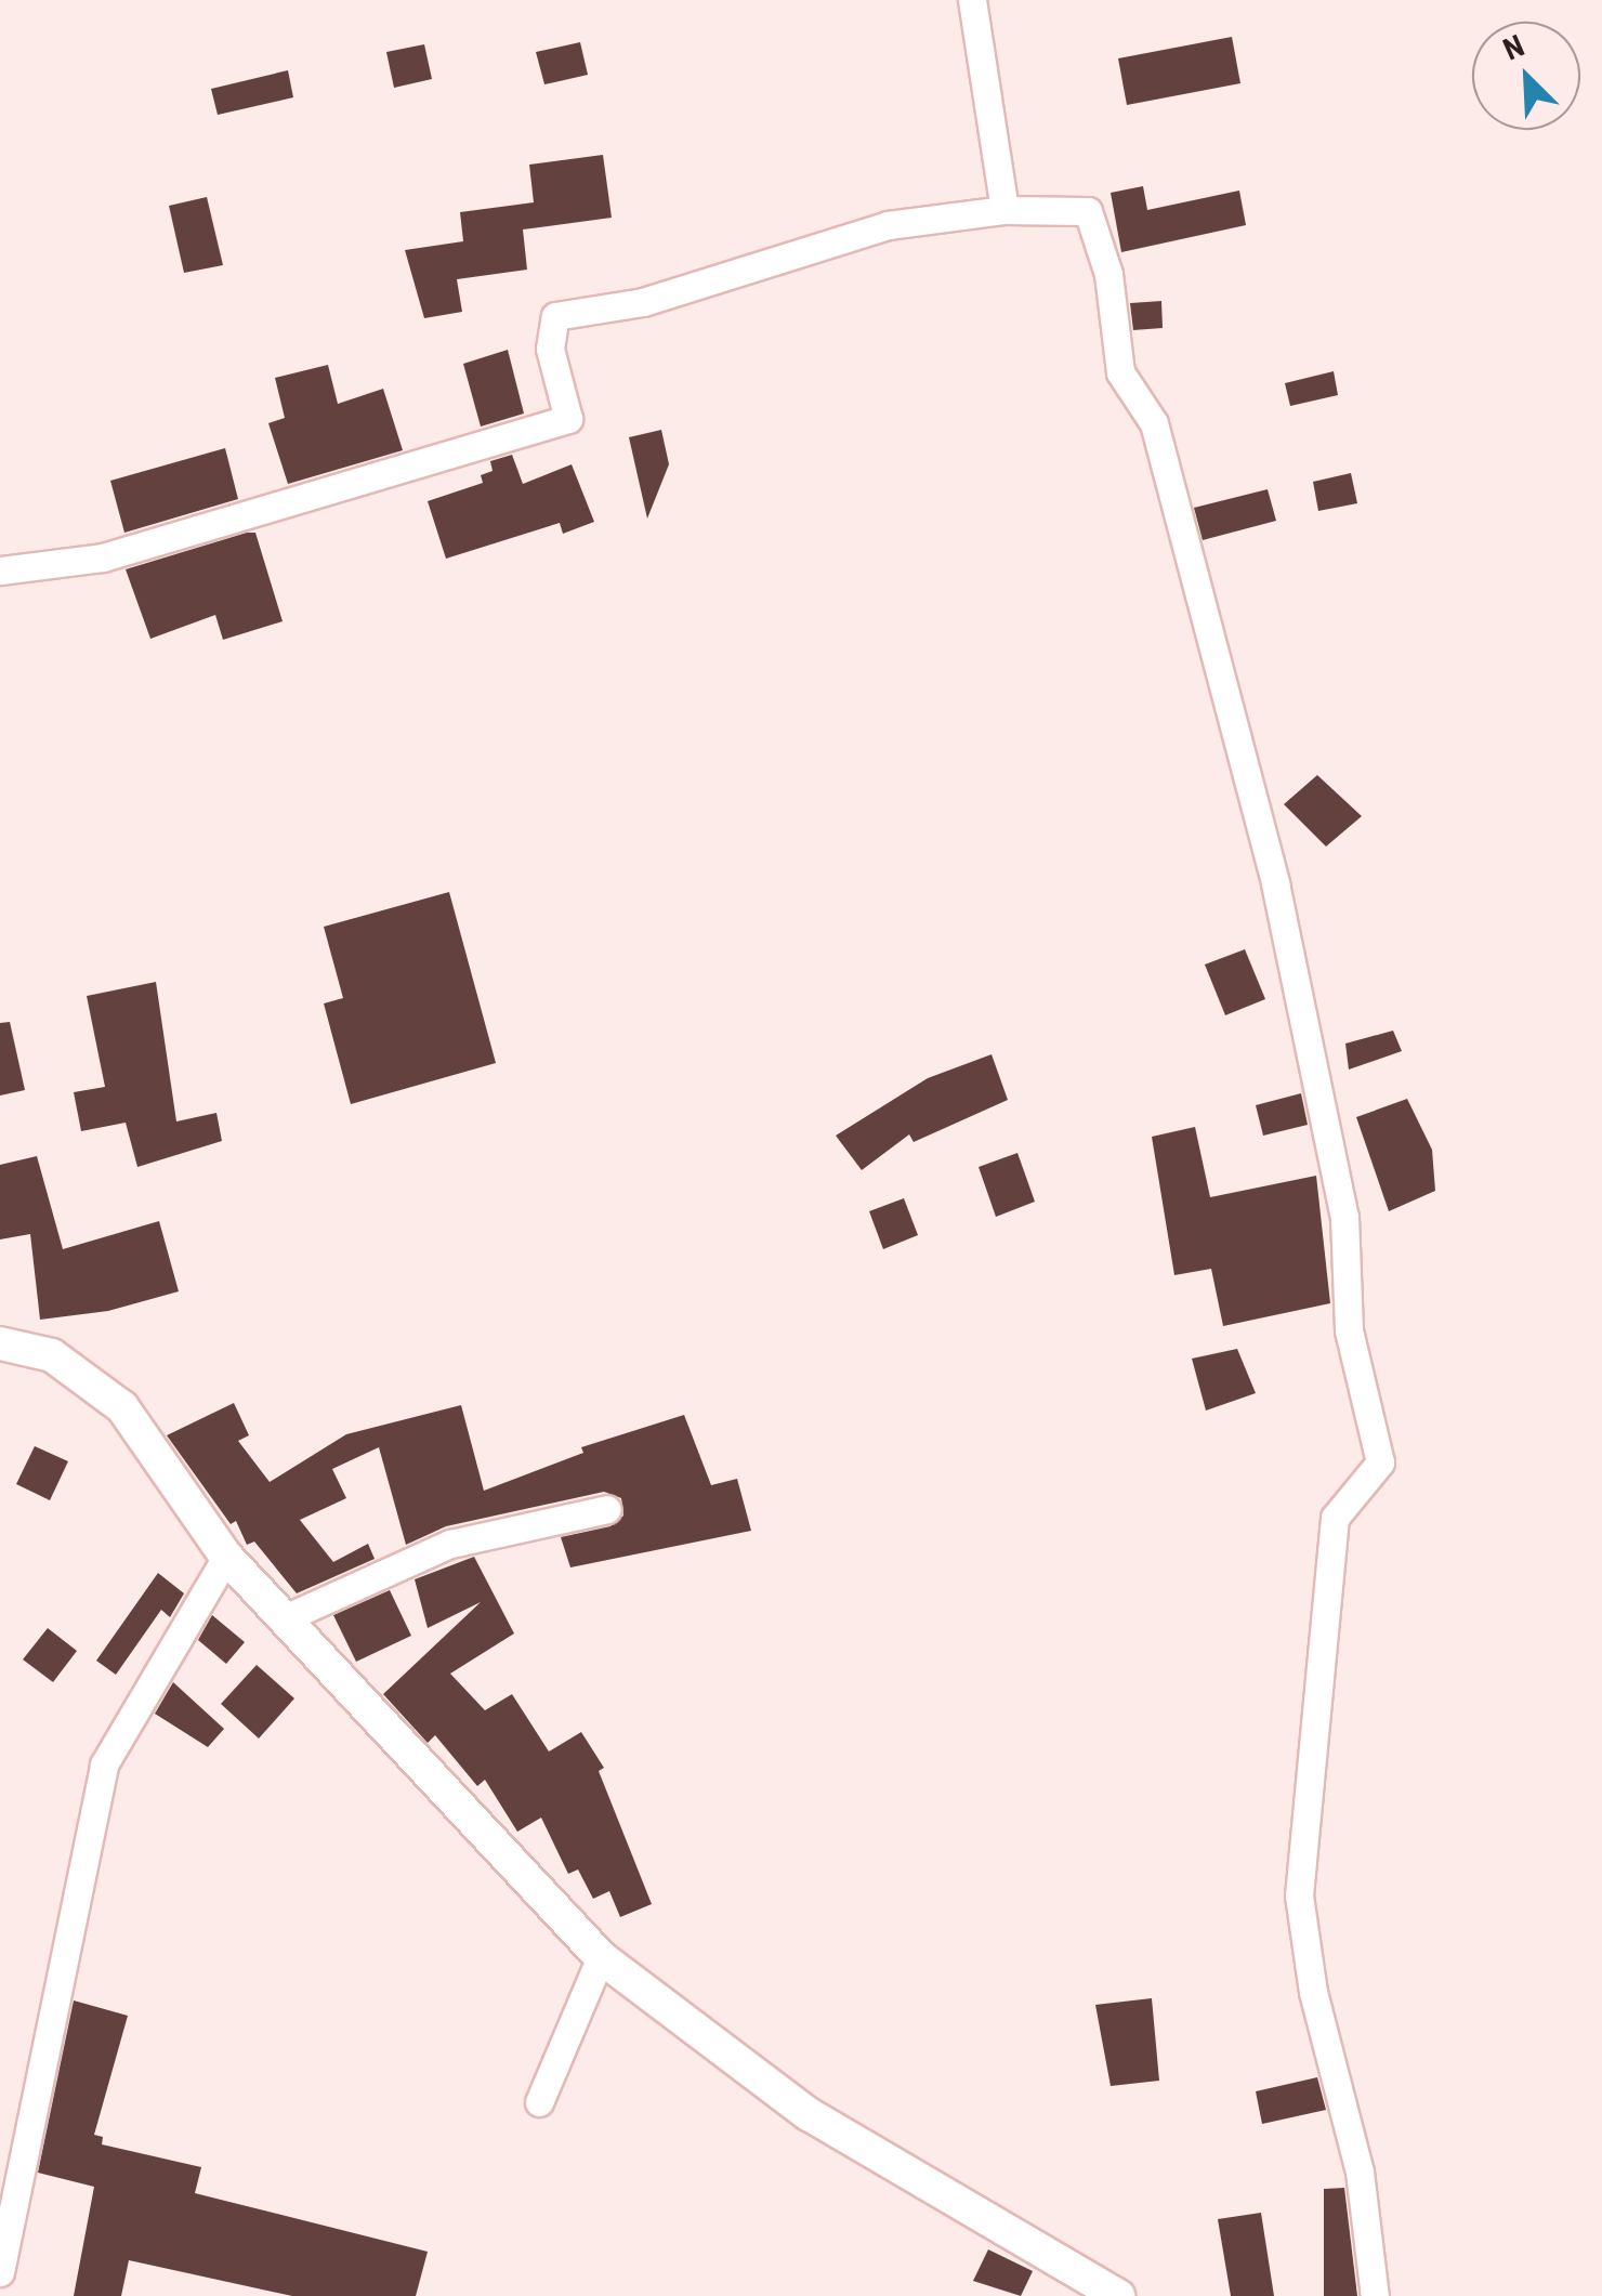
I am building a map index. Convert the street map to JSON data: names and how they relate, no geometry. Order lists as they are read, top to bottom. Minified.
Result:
{"north":"top left"}
